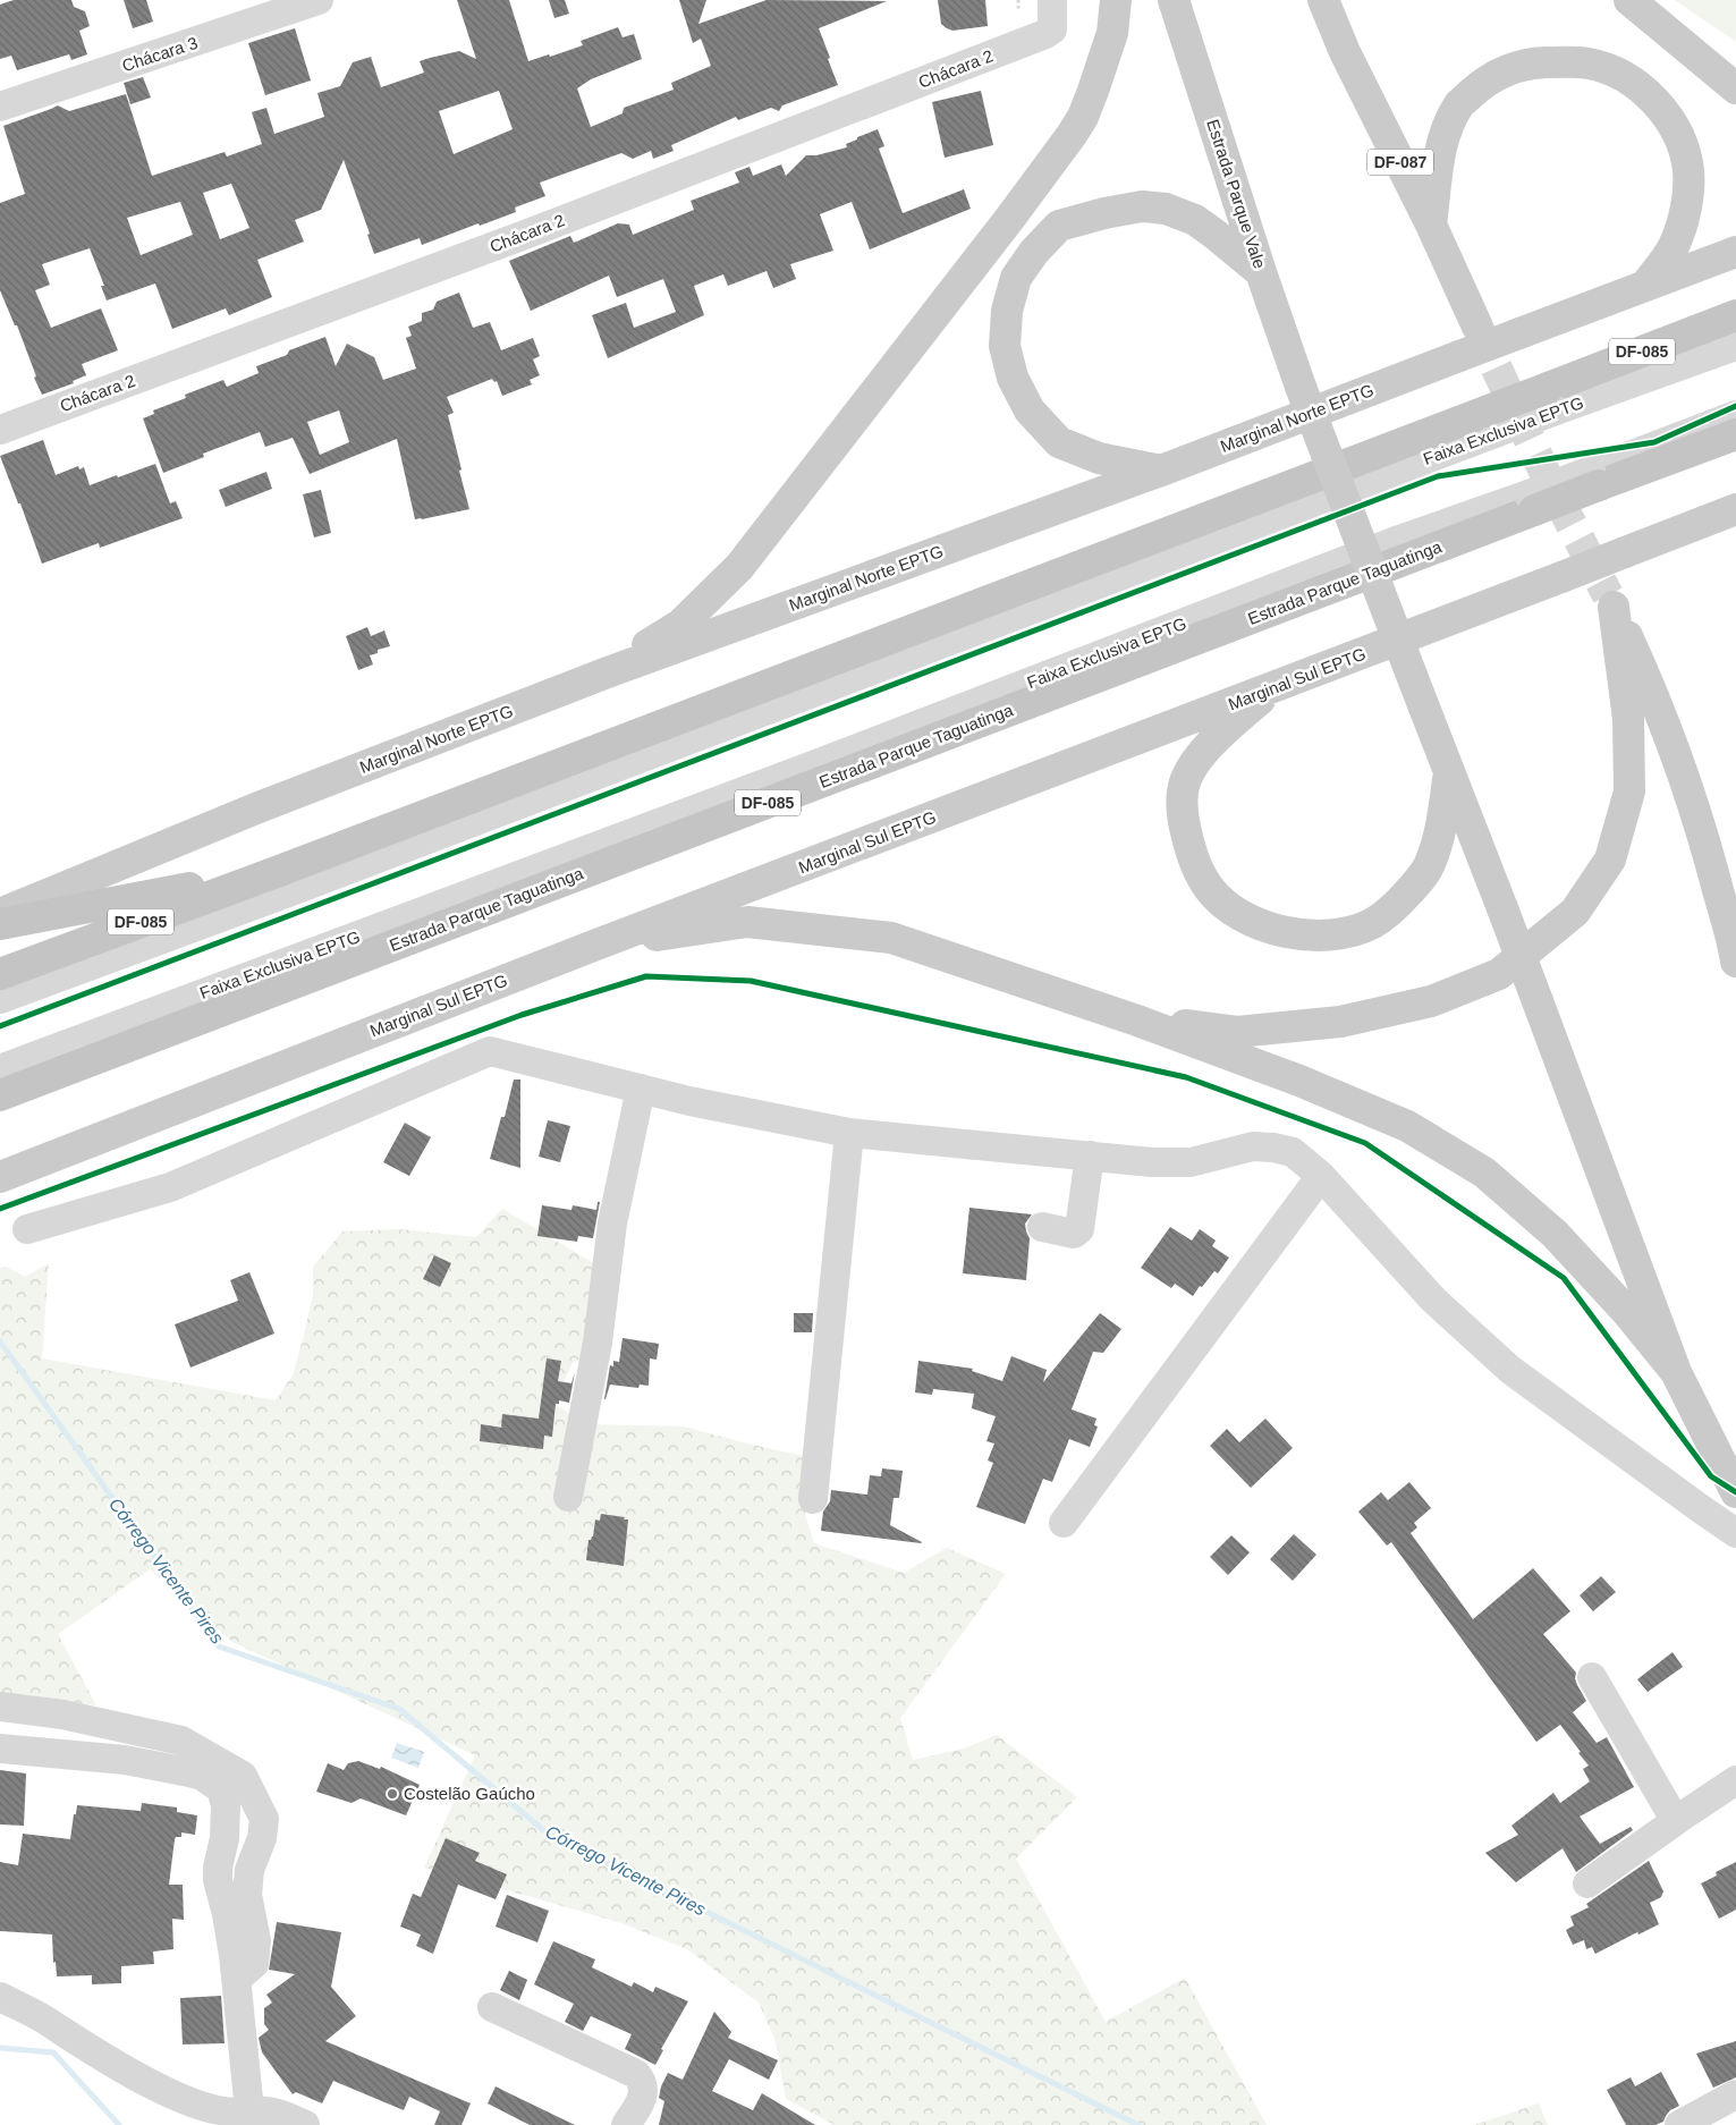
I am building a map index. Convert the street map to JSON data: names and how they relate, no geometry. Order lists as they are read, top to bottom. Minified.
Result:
{"streets":{"highway":["DF-085","Estrada Parque Taguatinga"],"main road":["DF-087","Estrada Parque Vale","Marginal Norte EPTG","Marginal Sul EPTG"],"street":["Chácara 3","Chácara 2","Faixa Exclusiva EPTG"]},"crossings":[["DF-085","Faixa Exclusiva EPTG"],["Faixa Exclusiva EPTG","Estrada Parque Taguatinga"]],"water":["Córrego Vicente Pires"],"places":["Costelão Gaúcho"]}
